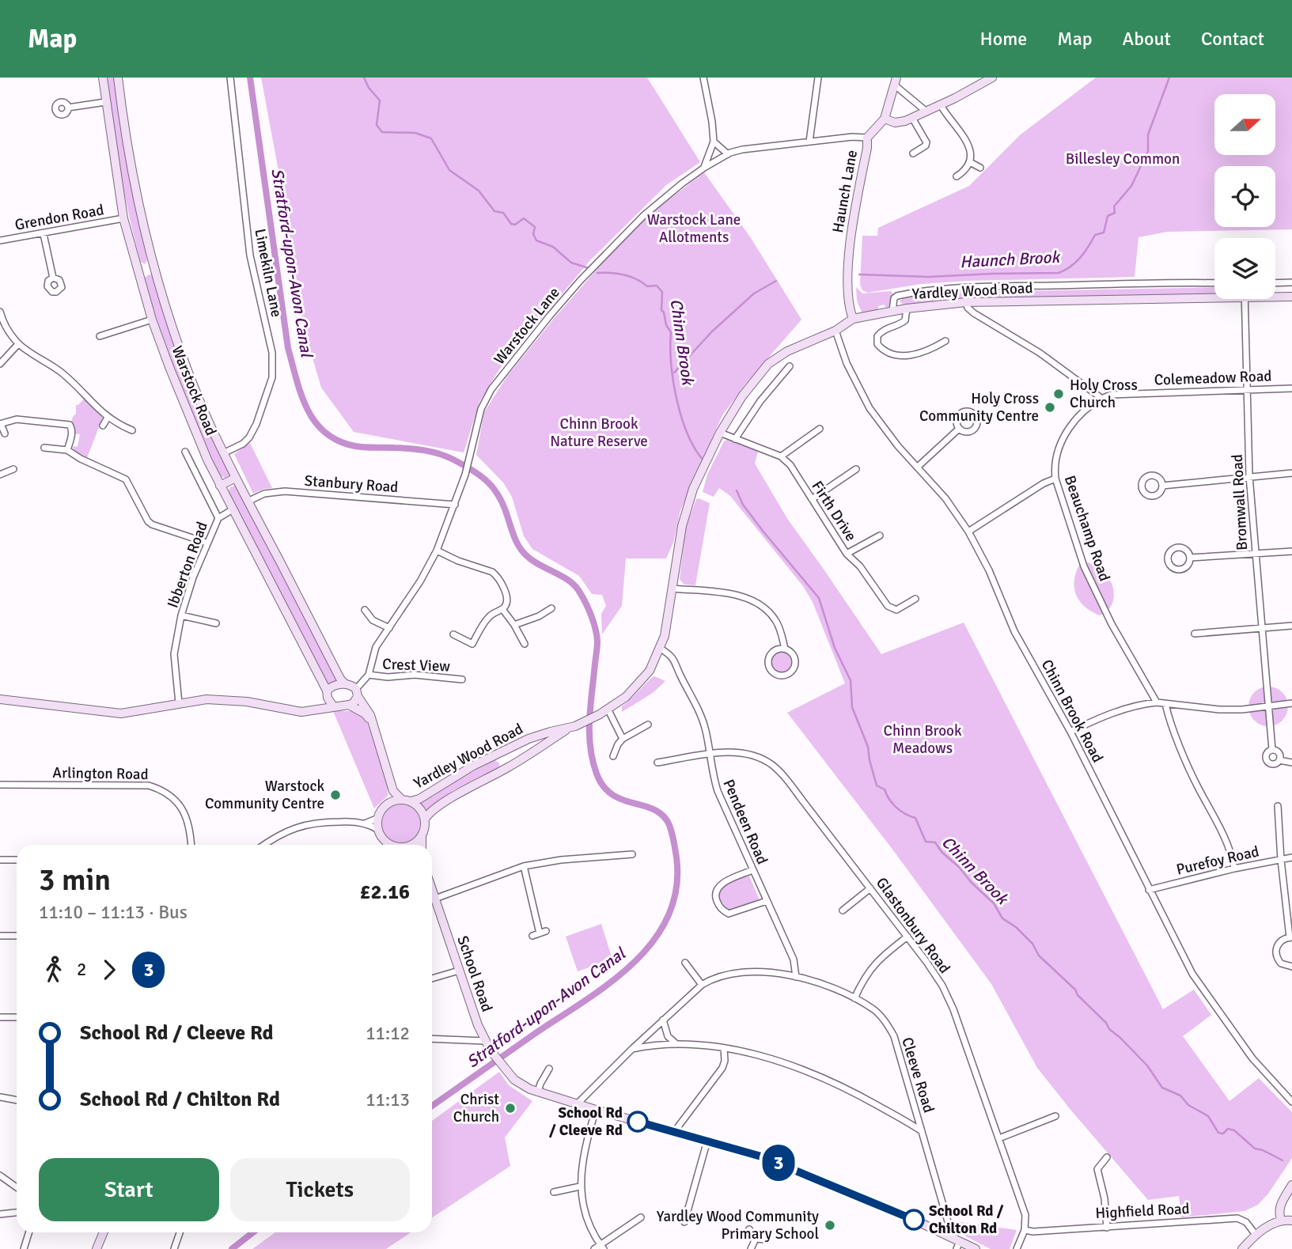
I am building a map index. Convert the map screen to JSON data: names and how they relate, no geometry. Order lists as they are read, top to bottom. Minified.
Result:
{"streets":{"street":["Haunch Lane","Grendon Road","Limekiln Lane","Yardley Wood Road","Warstock Lane","Colemeadow Road","Warstock Road","Stanbury Road","Bromwall Road","Firth Drive","Beauchamp Road","Ibberton Road","Crest View","Chinn Brook Road","Arlington Road","Pendeen Road","Purefoy Road","Glastonbury Road","School Road","Cleeve Road","Highfield Road"]},"crossings":[["Haunch Lane","Yardley Wood Road"],["Haunch Lane","Warstock Lane"],["Grendon Road","Warstock Road"],["Limekiln Lane","Warstock Road"],["Yardley Wood Road","Firth Drive"],["Yardley Wood Road","Chinn Brook Road"],["Yardley Wood Road","Pendeen Road"],["Warstock Lane","Warstock Road"],["Warstock Lane","Stanbury Road"],["Warstock Lane","Crest View"],["Colemeadow Road","Bromwall Road"],["Colemeadow Road","Beauchamp Road"],["Warstock Road","Stanbury Road"],["Warstock Road","Ibberton Road"],["Chinn Brook Road","Purefoy Road"],["Pendeen Road","Glastonbury Road"],["Pendeen Road","Cleeve Road"],["Glastonbury Road","Highfield Road"],["School Road","Cleeve Road"]],"water":["Haunch Brook","Stratford-upon-Avon Canal","Chinn Brook"],"parks":["Billesley Common","Warstock Lane Allotments","Chinn Brook Nature Reserve","Chinn Brook Meadows"],"places":["Holy Cross Church","Holy Cross Community Centre","Warstock Community Centre","Christ Church","School Rd / Cleeve Rd","School Rd / Chilton Rd","Yardley Wood Community Primary School"],"lines":["bus line 3"],"north":"right","page":{"header":"Map","nav":["Home","Map","About","Contact"],"on_map":"3","heading":["3 min","11:10 – 11:13 · Bus","£2.16"],"legs":["2","3"],"list":[{"name":"School Rd / Cleeve Rd","value":"11:12"},{"name":"School Rd / Chilton Rd","value":"11:13"}],"buttons":["Start","Tickets"]}}
